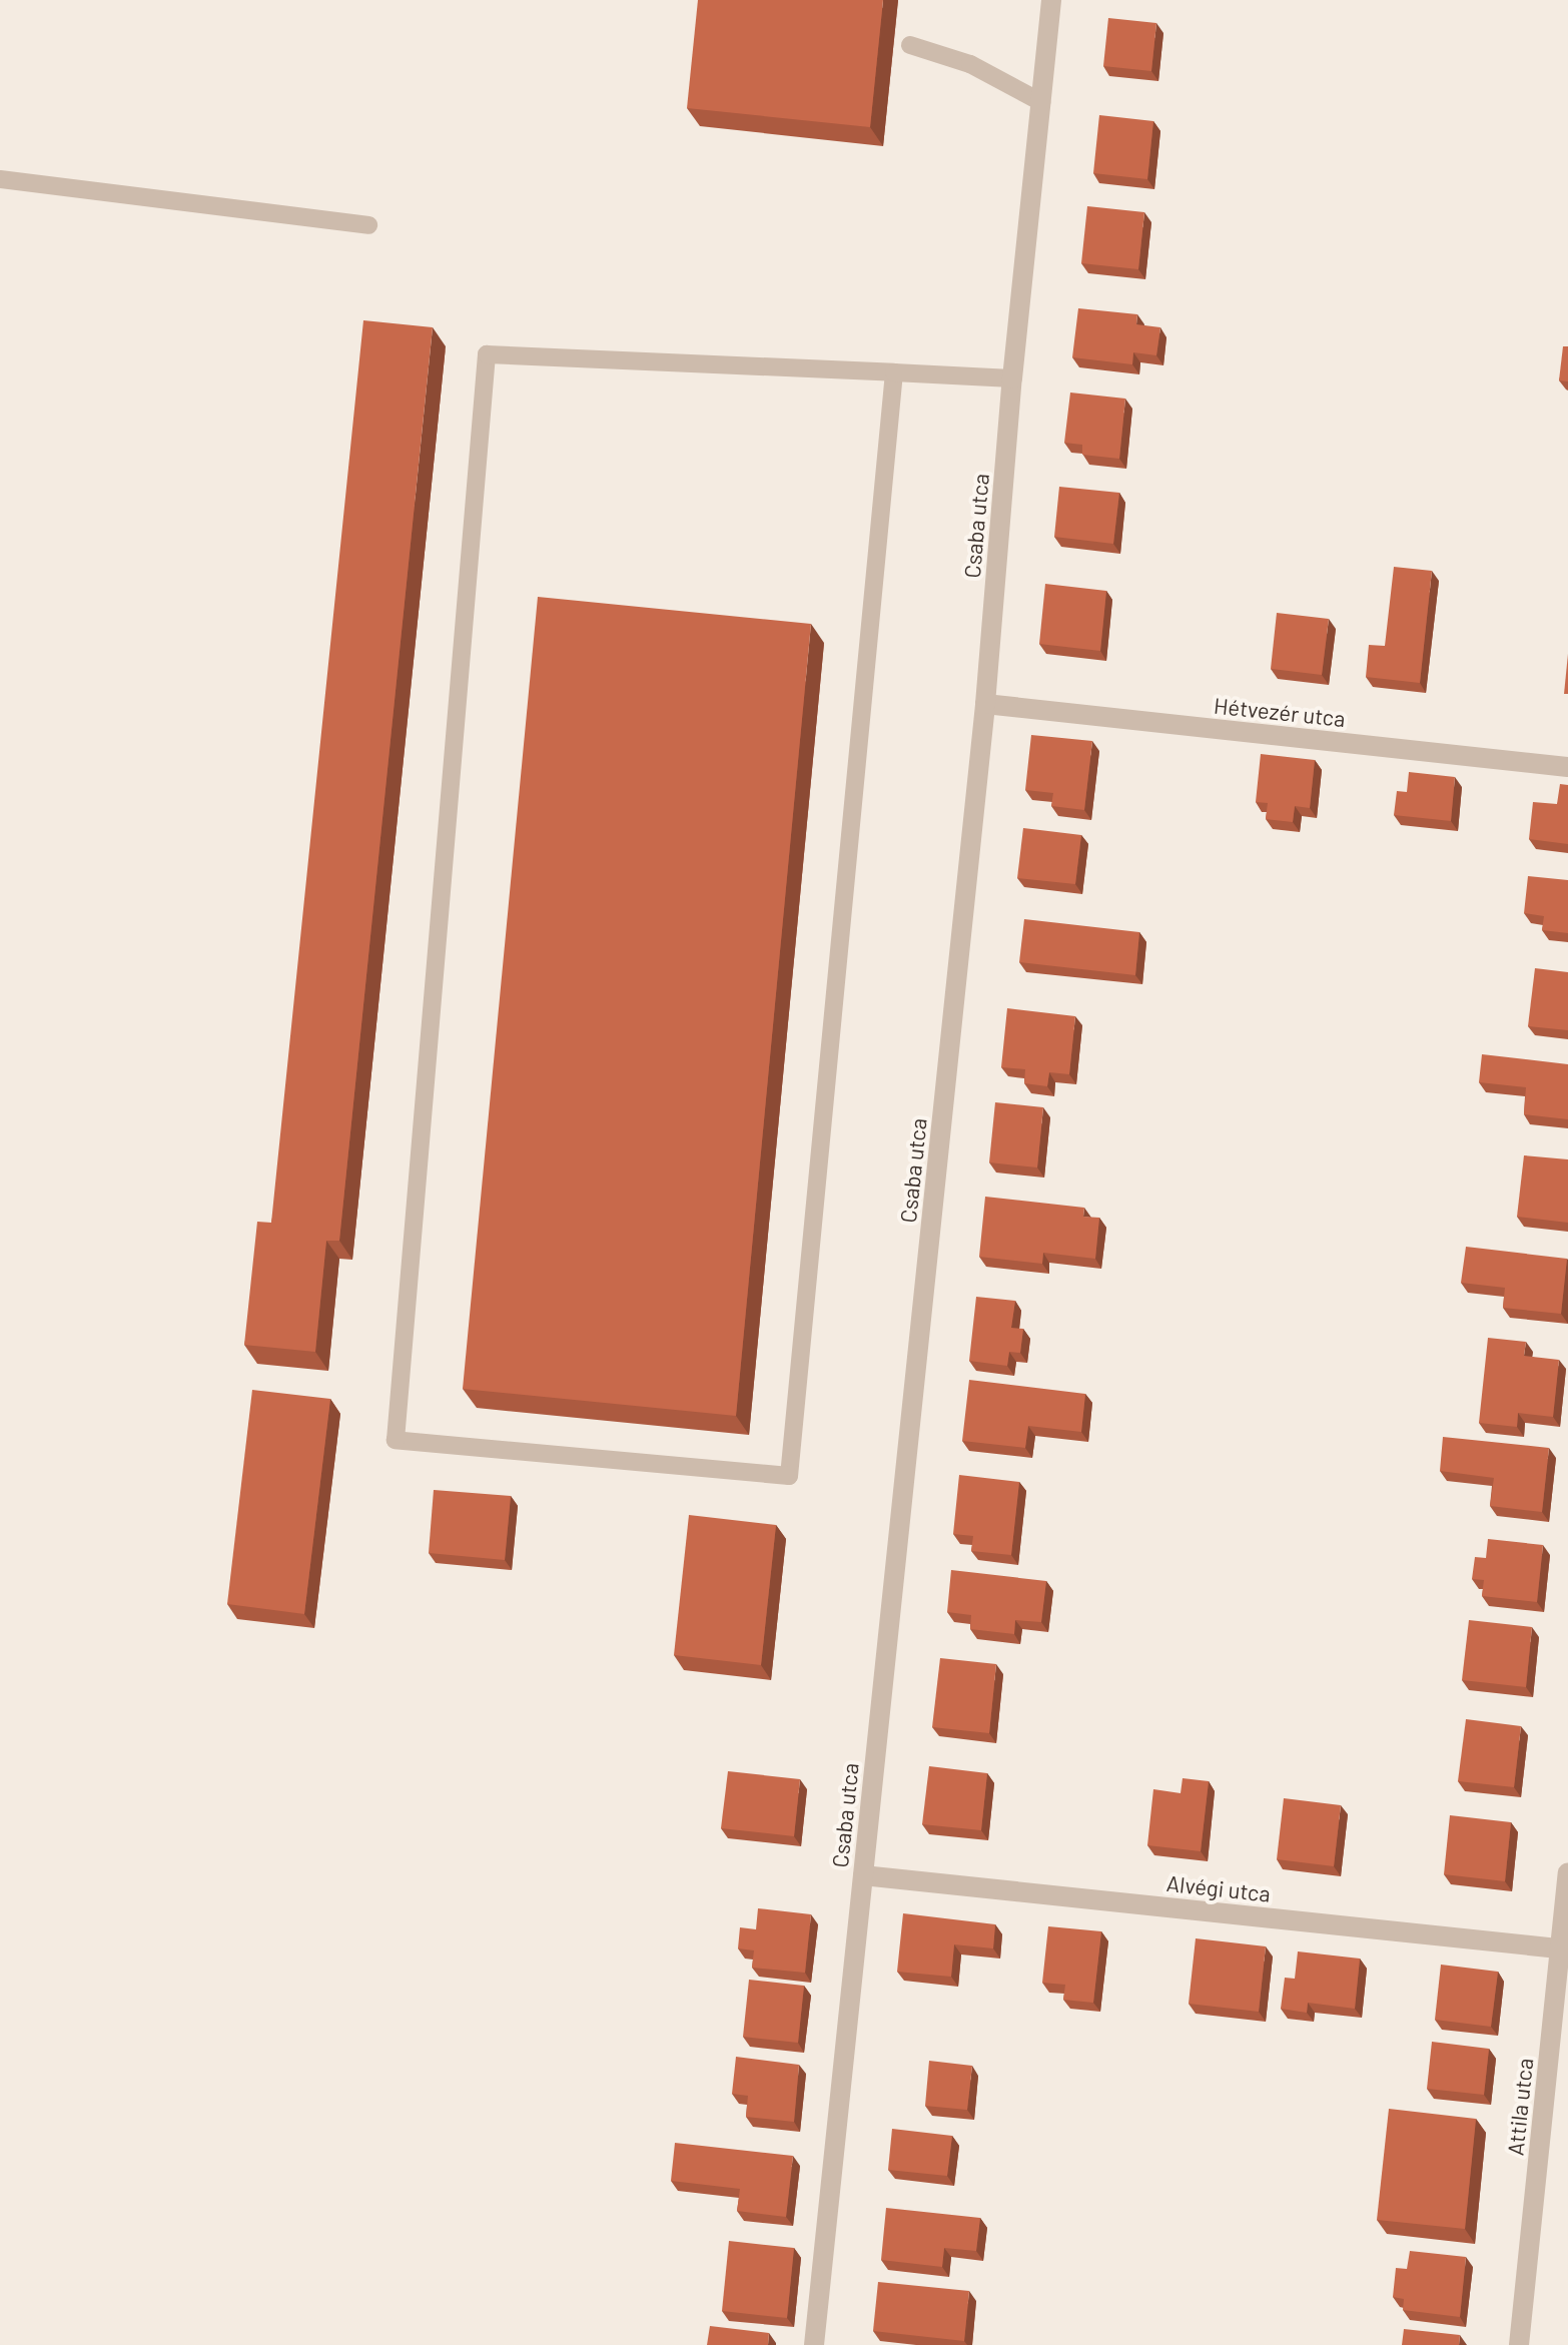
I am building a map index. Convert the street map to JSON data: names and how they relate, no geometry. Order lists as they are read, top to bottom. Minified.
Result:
{"streets":{"street":["Csaba utca","Hétvezér utca","Alvégi utca","Attila utca"]},"crossings":[["Csaba utca","Hétvezér utca"],["Csaba utca","Alvégi utca"],["Alvégi utca","Attila utca"]]}
